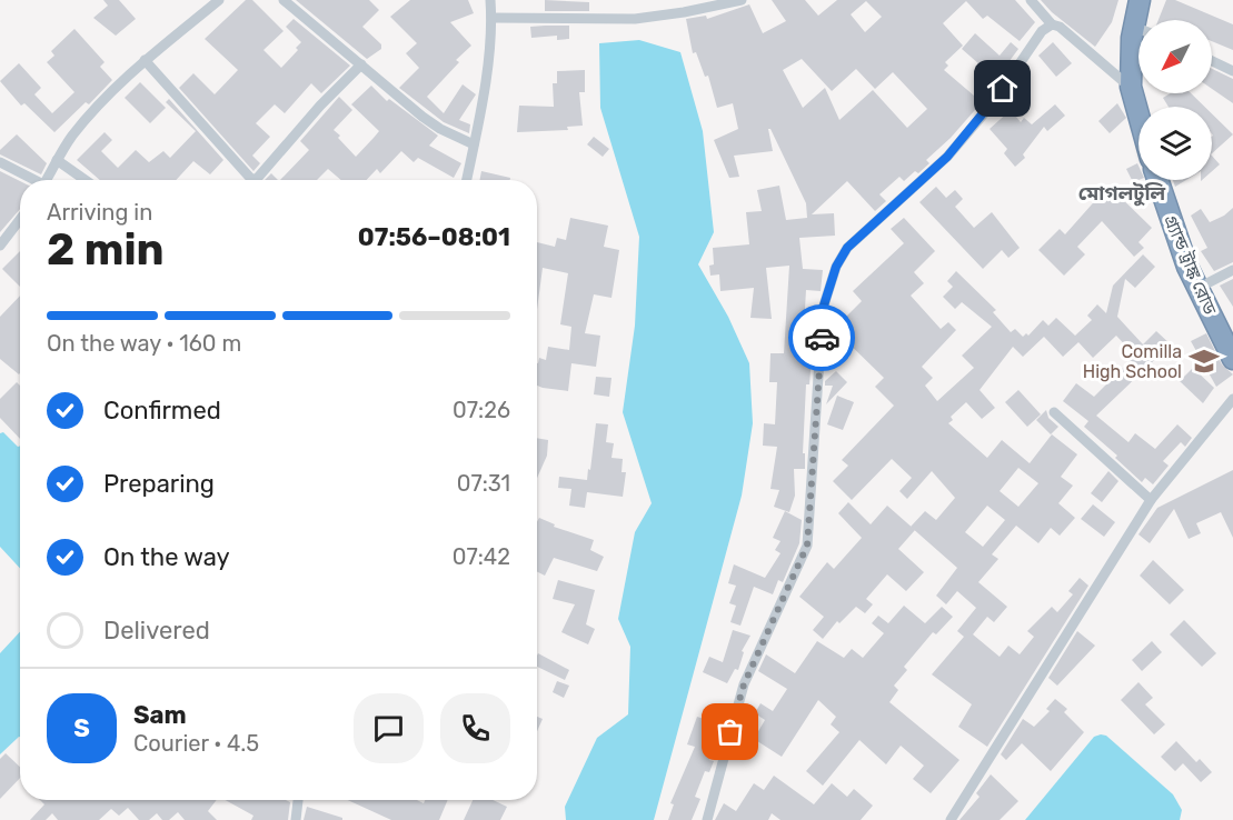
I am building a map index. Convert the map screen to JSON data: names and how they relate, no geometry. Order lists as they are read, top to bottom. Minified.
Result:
{"streets":{"highway":["গ্র্যান্ড ট্রাঙ্ক রোড"]},"districts":["মোগলটুলি"],"places":{"school or university":["Comilla High School"]},"north":"bottom left","page":{"heading":["2 min","Arriving in","07:56–08:01"],"panel":["Sam","Courier · 4.5"],"bar":"On the way · 160 m","list":[["Confirmed","07:26"],["Preparing","07:31"],["On the way","07:42"],"Delivered"],"round":"S"}}
